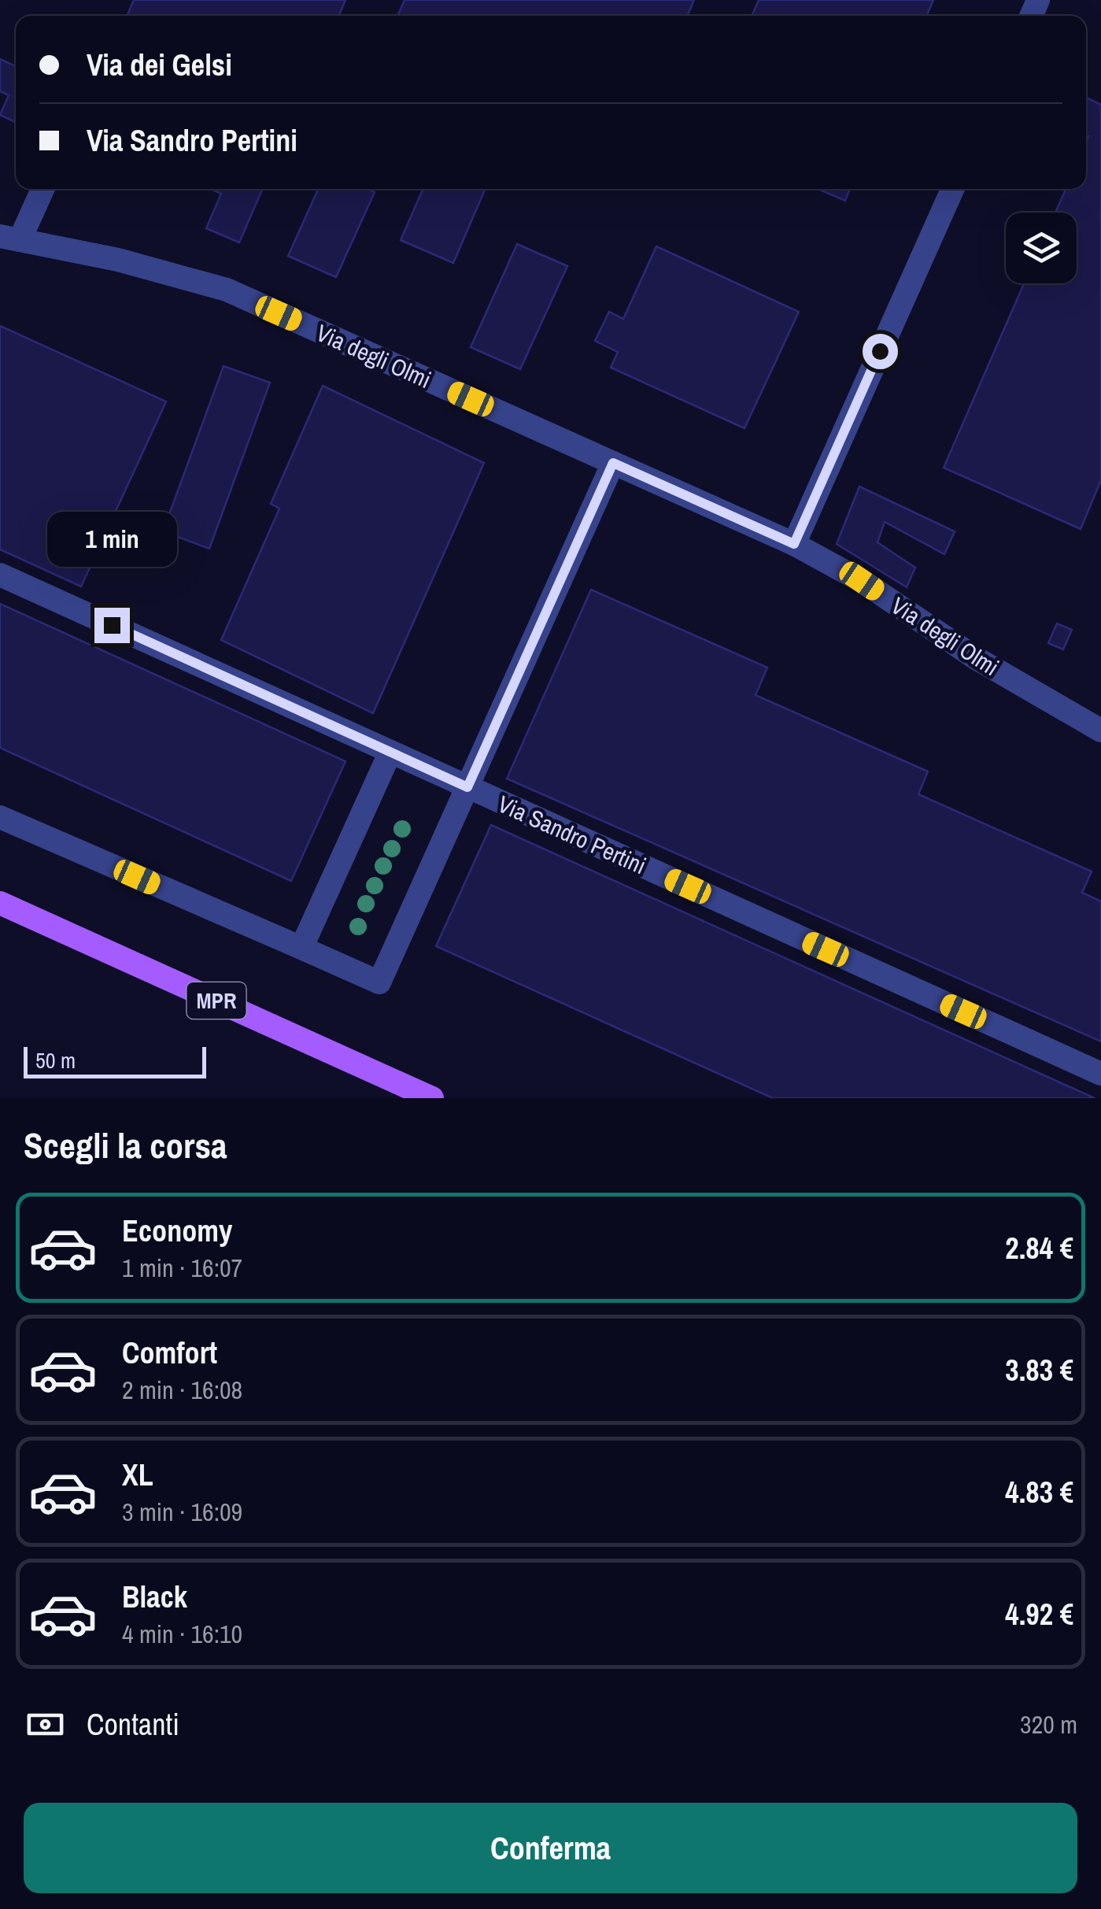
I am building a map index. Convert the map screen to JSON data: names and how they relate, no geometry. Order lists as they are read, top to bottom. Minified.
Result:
{"streets":{"main road":["MPR"],"street":["Via degli Olmi","Via Sandro Pertini"]},"scale_bar":"50 m","page":{"banner":["Via dei Gelsi","Via Sandro Pertini"],"bubble":"1 min","scale":"50 m","heading":"Scegli la corsa","list":[{"name":"Economy","note":"1 min · 16:07","value":"2.84 €"},{"name":"Comfort","note":"2 min · 16:08","value":"3.83 €"},{"name":"XL","note":"3 min · 16:09","value":"4.83 €"},{"name":"Black","note":"4 min · 16:10","value":"4.92 €"}],"pay":["Contanti","320 m"],"buttons":"Conferma"}}
